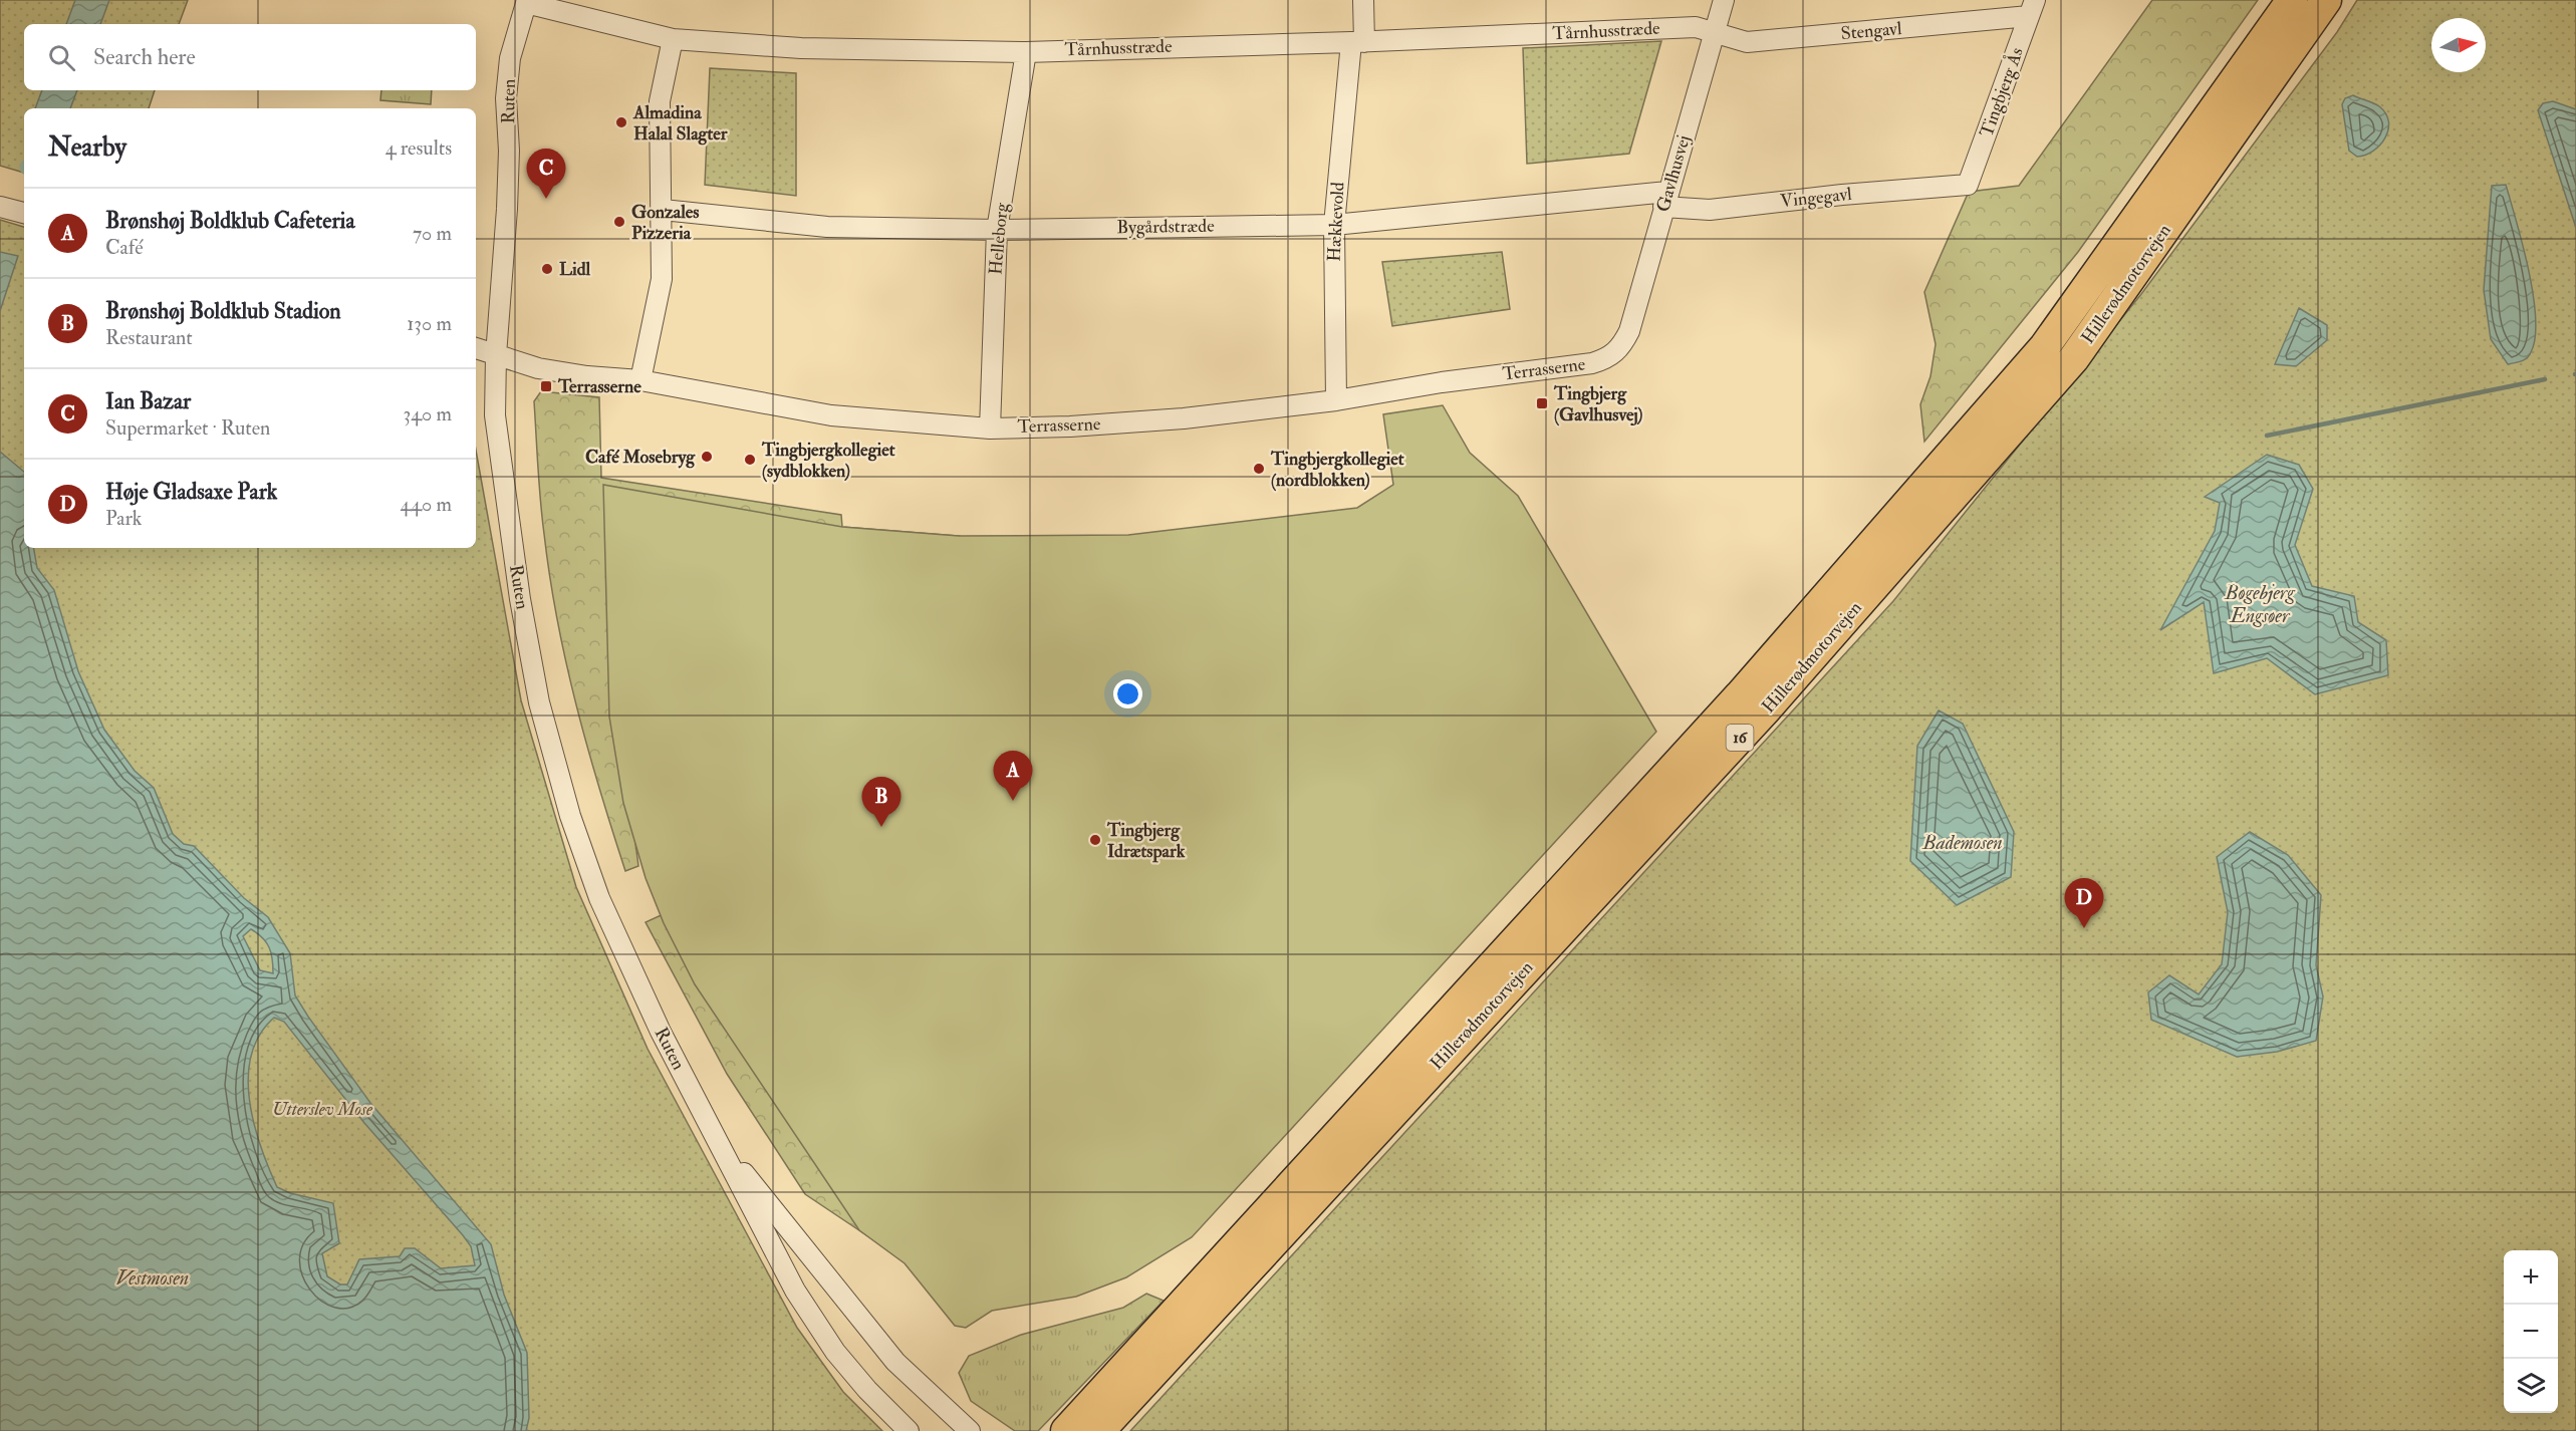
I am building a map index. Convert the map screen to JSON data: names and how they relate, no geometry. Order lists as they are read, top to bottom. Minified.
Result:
{"streets":{"highway":["Hillerødmotorvejen","16"],"street":["Tårnhusstræde","Stengavl","Tingbjerg Ås","Ruten","Gavlhusvej","Vingegavl","Hækkevold","Bygårdstræde","Helleborg","Terrasserne"]},"crossings":[["Tårnhusstræde","Stengavl"],["Tårnhusstræde","Ruten"],["Tårnhusstræde","Gavlhusvej"],["Tårnhusstræde","Hækkevold"],["Tårnhusstræde","Helleborg"],["Stengavl","Tingbjerg Ås"],["Stengavl","Gavlhusvej"],["Tingbjerg Ås","Vingegavl"],["Ruten","Terrasserne"],["Gavlhusvej","Vingegavl"],["Gavlhusvej","Bygårdstræde"],["Gavlhusvej","Terrasserne"],["Vingegavl","Bygårdstræde"],["Hækkevold","Bygårdstræde"],["Hækkevold","Terrasserne"],["Bygårdstræde","Helleborg"],["Helleborg","Terrasserne"]],"water":["Bøgebjerg Engsøer","Bademosen","Vestmosen"],"parks":["Utterslev Mose"],"places":{"other":["Almadina Halal Slagter","Gonzales Pizzeria","Lidl","Café Mosebryg","Tingbjergkollegiet (sydblokken)","Tingbjergkollegiet (nordblokken)","Tingbjerg Idrætspark"],"transit":["Terrasserne","Tingbjerg (Gavlhusvej)"]},"north":"right","page":{"search":"Search here","heading":["Nearby","4 results"],"pins":["C","A","B","D"],"list":[{"mark":"A","name":"Brønshøj Boldklub Cafeteria","note":"Café","value":"70 m"},{"mark":"B","name":"Brønshøj Boldklub Stadion","note":"Restaurant","value":"130 m"},{"mark":"C","name":"Ian Bazar","note":"Supermarket · Ruten","value":"340 m"},{"mark":"D","name":"Høje Gladsaxe Park","note":"Park","value":"440 m"}],"map_buttons":["+","−"]}}
